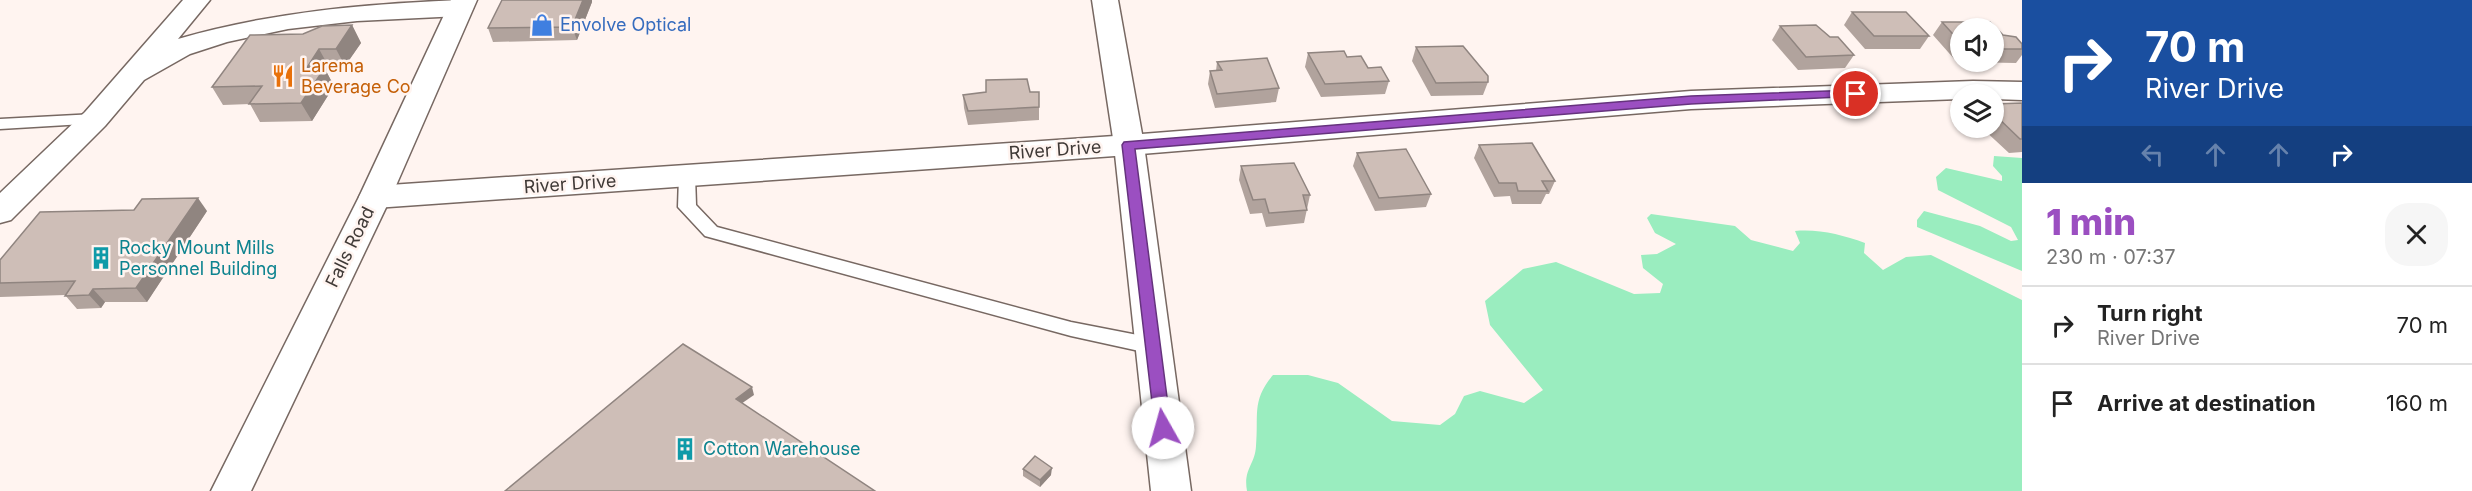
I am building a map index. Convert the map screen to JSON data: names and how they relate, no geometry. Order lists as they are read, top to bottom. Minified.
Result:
{"streets":{"street":["River Drive","Falls Road"]},"crossings":[["River Drive","Falls Road"]],"places":{"shop":["Envolve Optical"],"restaurant":["Larema Beverage Co"],"building":["Rocky Mount Mills Personnel Building","Cotton Warehouse"]},"page":{"turn":["70 m","River Drive"],"heading":["1 min","230 m · 07:37"],"list":[{"name":"Turn right","note":"River Drive","value":"70 m"},{"name":"Arrive at destination","value":"160 m"}]}}
